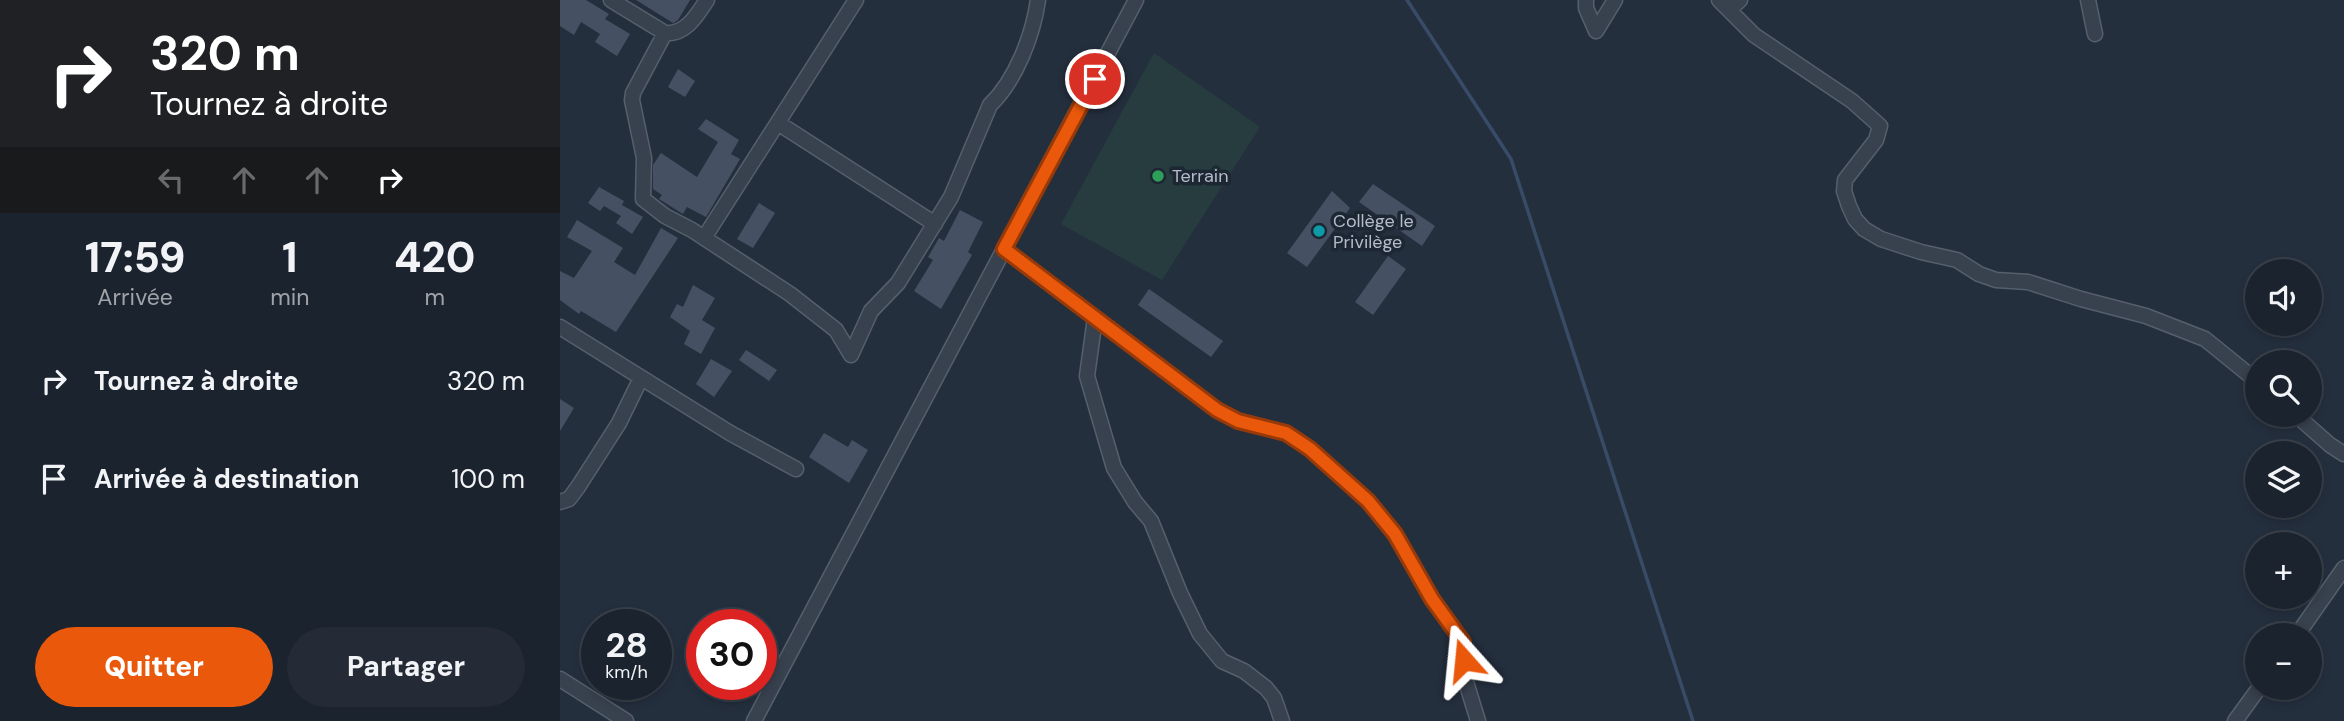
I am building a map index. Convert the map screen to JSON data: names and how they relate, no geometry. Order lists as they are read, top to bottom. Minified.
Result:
{"places":["Terrain","Collège le Privilège"],"page":{"turn":["320 m","Tournez à droite"],"eta":["17:59","Arrivée","1","min","420","m"],"map_buttons":["+","−"],"list":[{"name":"Tournez à droite","value":"320 m"},{"name":"Arrivée à destination","value":"100 m"}],"speed":"28 km/h","limit":"30","buttons":["Quitter","Partager"]}}
